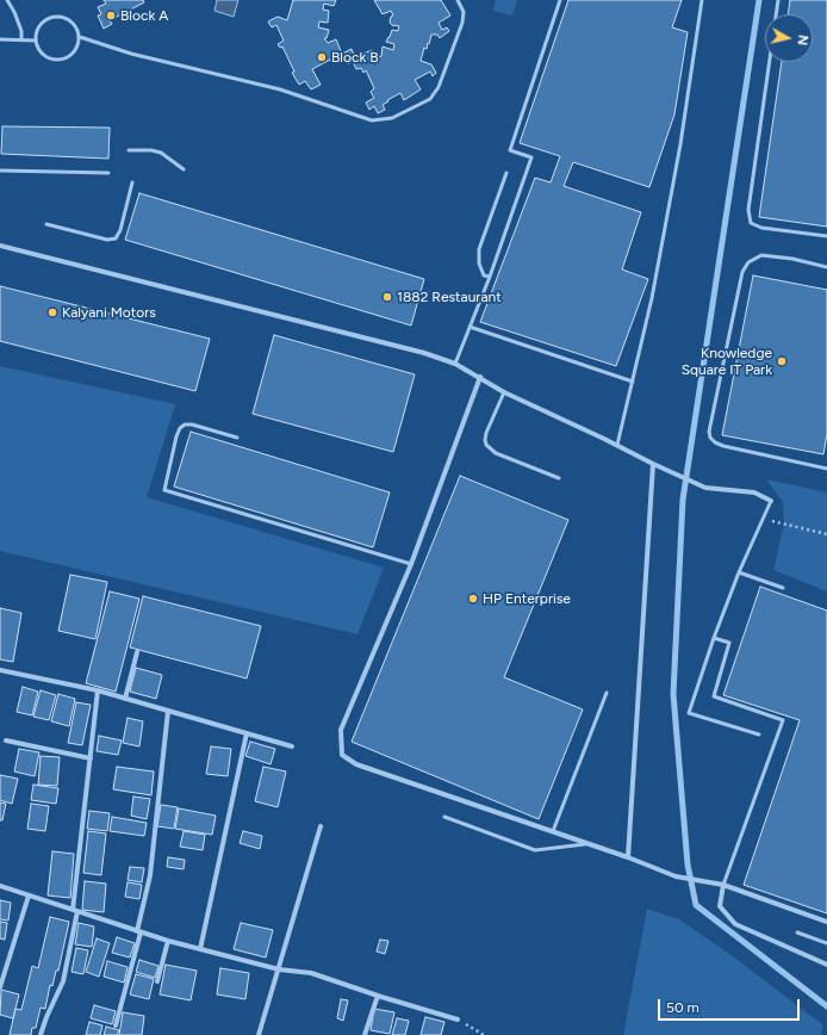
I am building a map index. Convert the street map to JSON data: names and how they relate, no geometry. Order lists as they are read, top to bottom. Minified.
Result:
{"places":["Block A","Block B","1882 Restaurant","Kalyani Motors","Knowledge Square IT Park","HP Enterprise"],"scale_bar":"50 m","north":"right"}
